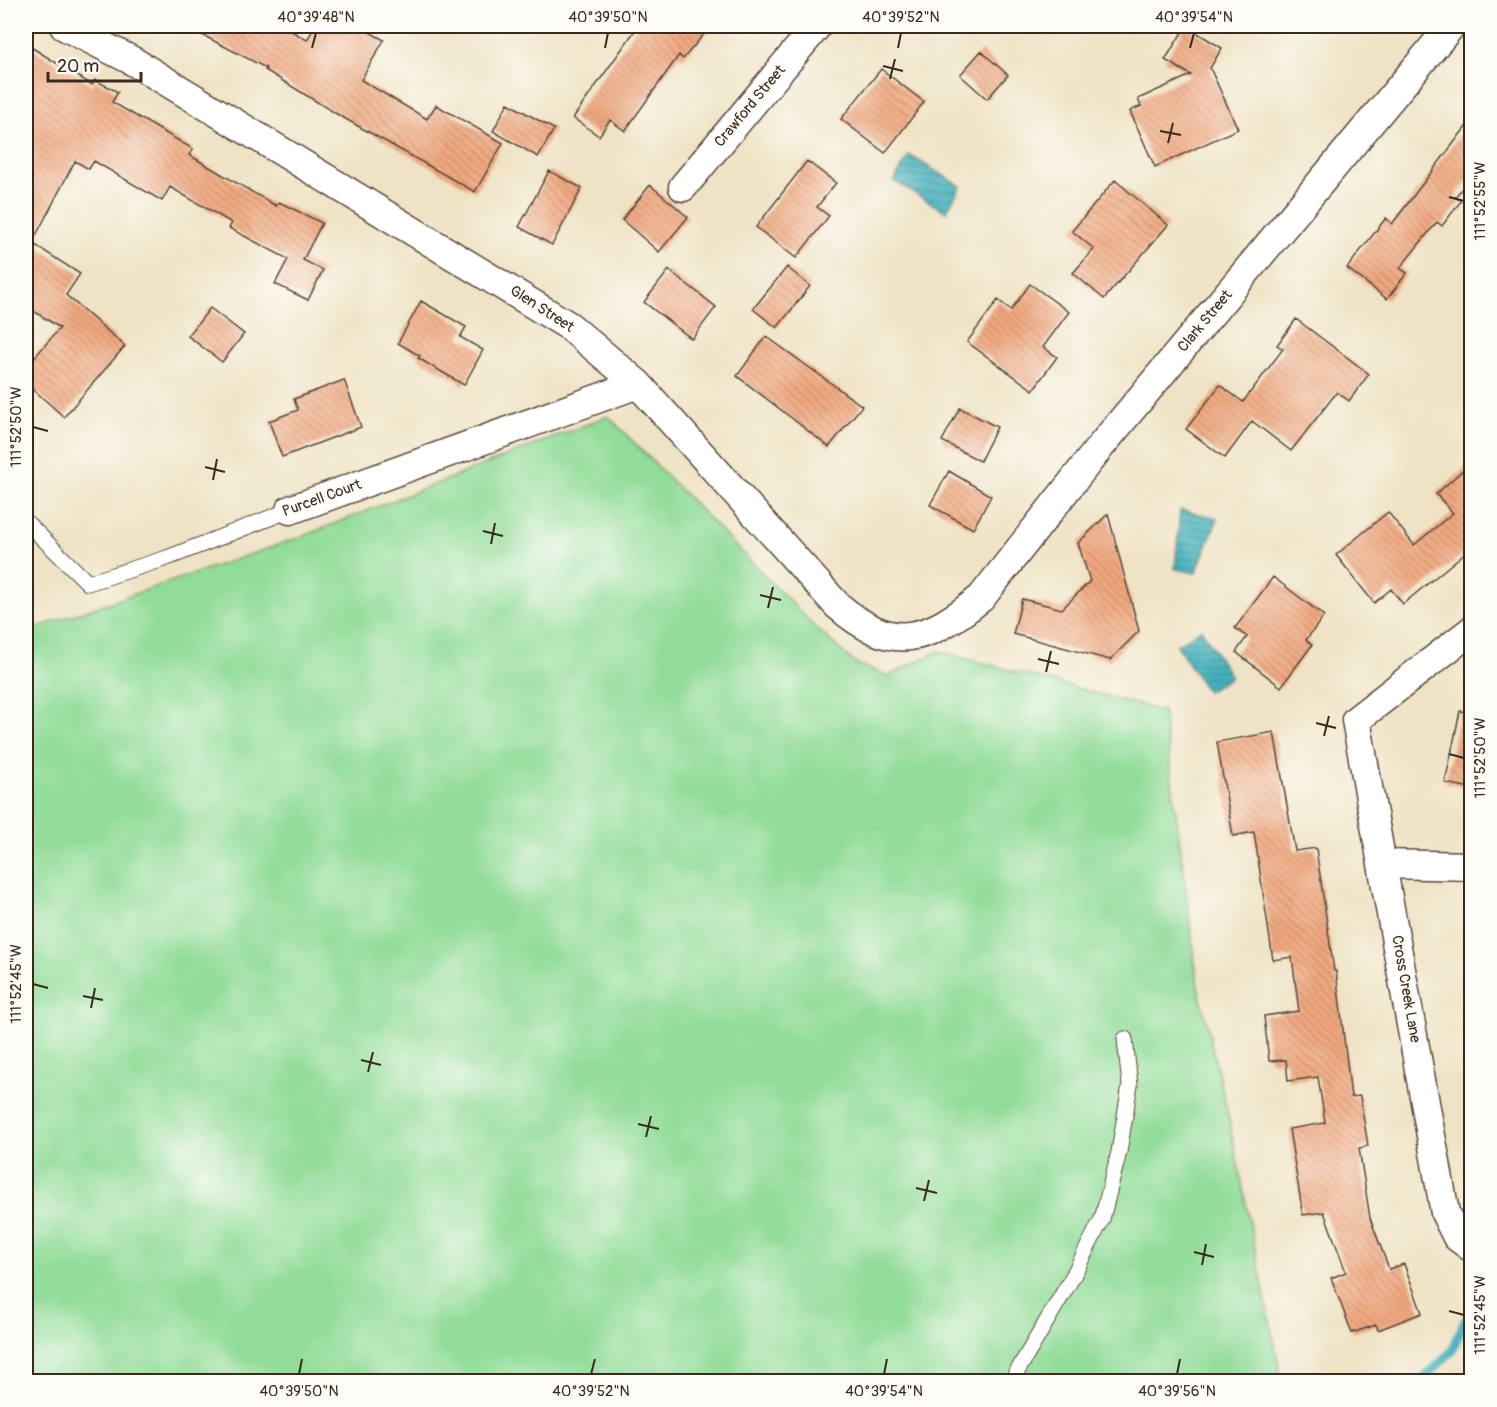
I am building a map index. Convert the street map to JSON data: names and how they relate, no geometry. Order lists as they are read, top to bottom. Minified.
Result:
{"streets":{"street":["Crawford Street","Glen Street","Clark Street","Purcell Court","Cross Creek Lane"]},"crossings":[["Glen Street","Clark Street"],["Glen Street","Purcell Court"]],"scale_bar":"20 m","coordinates":["40°39'48\"N","40°39'50\"N","40°39'52\"N","40°39'54\"N","111°52'55\"W","111°52'50\"W","111°52'45\"W","40°39'56\"N"]}
